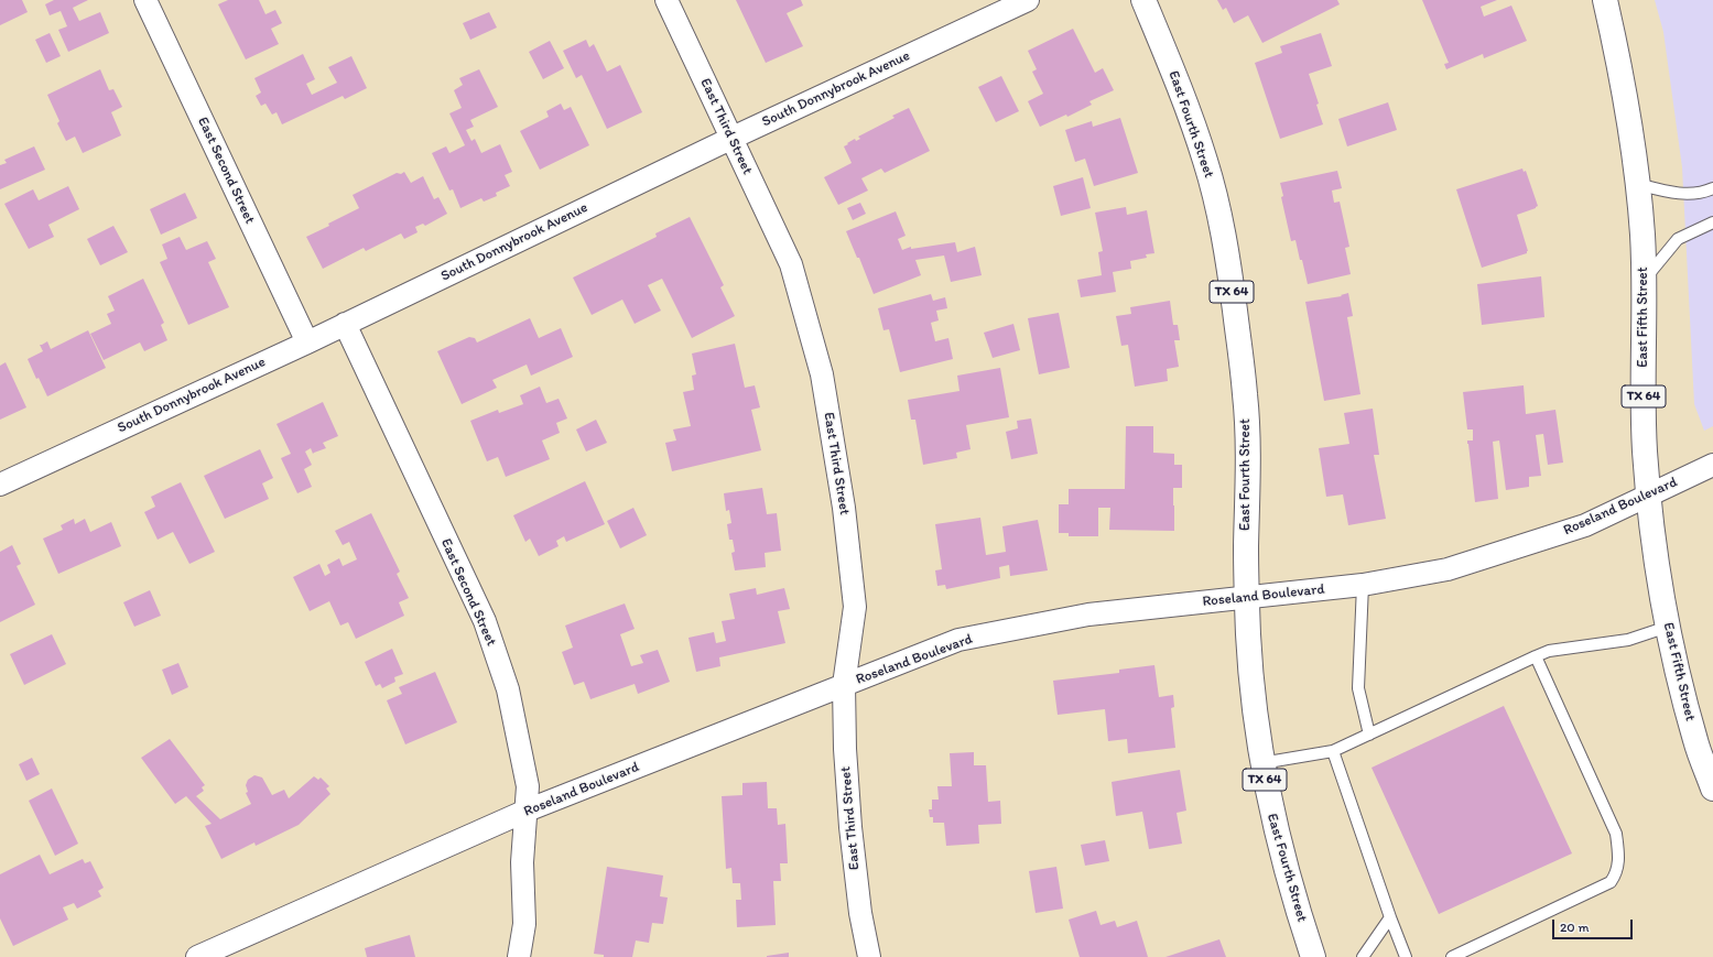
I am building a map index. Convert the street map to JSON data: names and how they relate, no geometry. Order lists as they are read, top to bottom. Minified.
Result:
{"streets":{"main road":["East Fourth Street","TX 64","East Fifth Street"],"street":["South Donnybrook Avenue","East Third Street","East Second Street","Roseland Boulevard"]},"crossings":[["South Donnybrook Avenue","East Third Street"],["South Donnybrook Avenue","East Second Street"],["East Fourth Street","Roseland Boulevard"],["East Third Street","Roseland Boulevard"],["East Second Street","Roseland Boulevard"],["East Fifth Street","Roseland Boulevard"]],"scale_bar":"20 m"}
